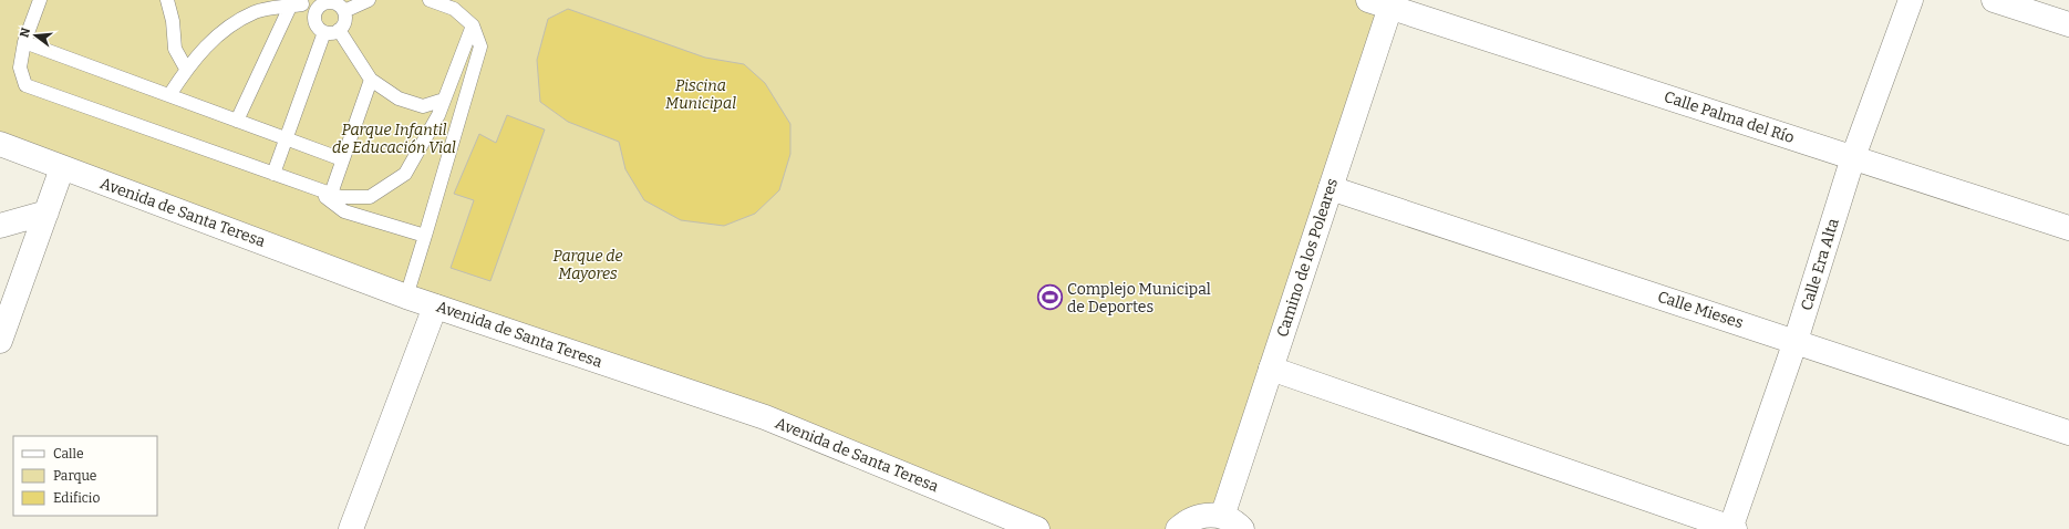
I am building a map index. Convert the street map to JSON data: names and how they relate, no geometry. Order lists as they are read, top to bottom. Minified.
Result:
{"streets":{"street":["Calle Palma del Río","Avenida de Santa Teresa","Camino de los Poleares","Calle Era Alta","Calle Mieses"]},"crossings":[["Calle Palma del Río","Camino de los Poleares"],["Calle Palma del Río","Calle Era Alta"],["Camino de los Poleares","Calle Mieses"],["Calle Era Alta","Calle Mieses"]],"parks":["Piscina Municipal","Parque Infantil de Educación Vial","Parque de Mayores"],"places":{"sports":["Complejo Municipal de Deportes"]},"legend":["Calle","Parque","Edificio"],"north":"left"}
